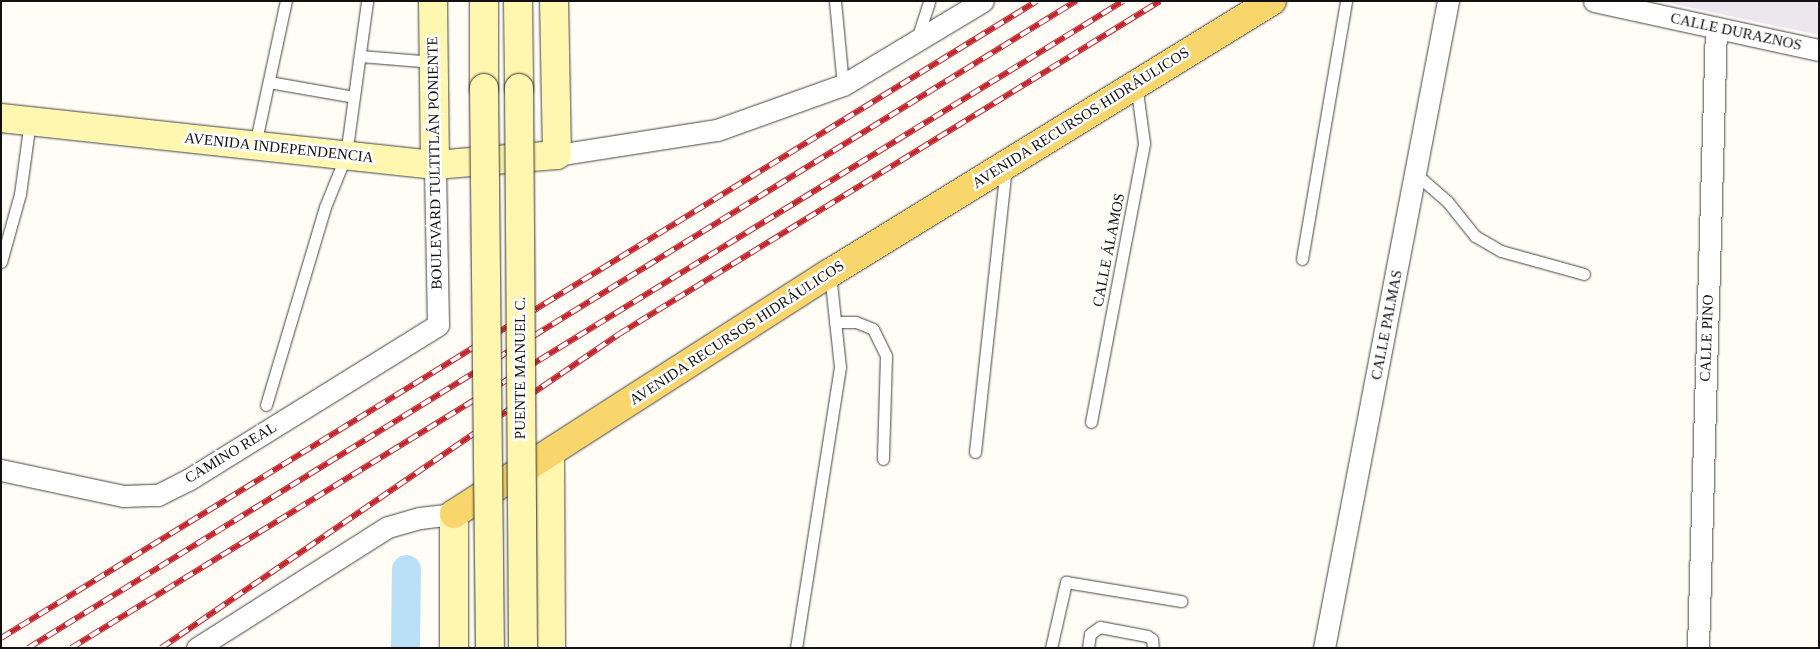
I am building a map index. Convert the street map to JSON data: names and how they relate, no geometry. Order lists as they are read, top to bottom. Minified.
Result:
{"streets":{"main road":["AVENIDA RECURSOS HIDRÁULICOS","AVENIDA INDEPENDENCIA","BOULEVARD TULTITLÁN PONIENTE","PUENTE MANUEL C."],"street":["CALLE DURAZNOS","CALLE PALMAS","CALLE PINO","CAMINO REAL"],"lane":["CALLE ÁLAMOS"]},"crossings":[["CALLE DURAZNOS","CALLE PINO"],["AVENIDA RECURSOS HIDRÁULICOS","CALLE ÁLAMOS"],["AVENIDA INDEPENDENCIA","BOULEVARD TULTITLÁN PONIENTE"],["BOULEVARD TULTITLÁN PONIENTE","CAMINO REAL"]]}
